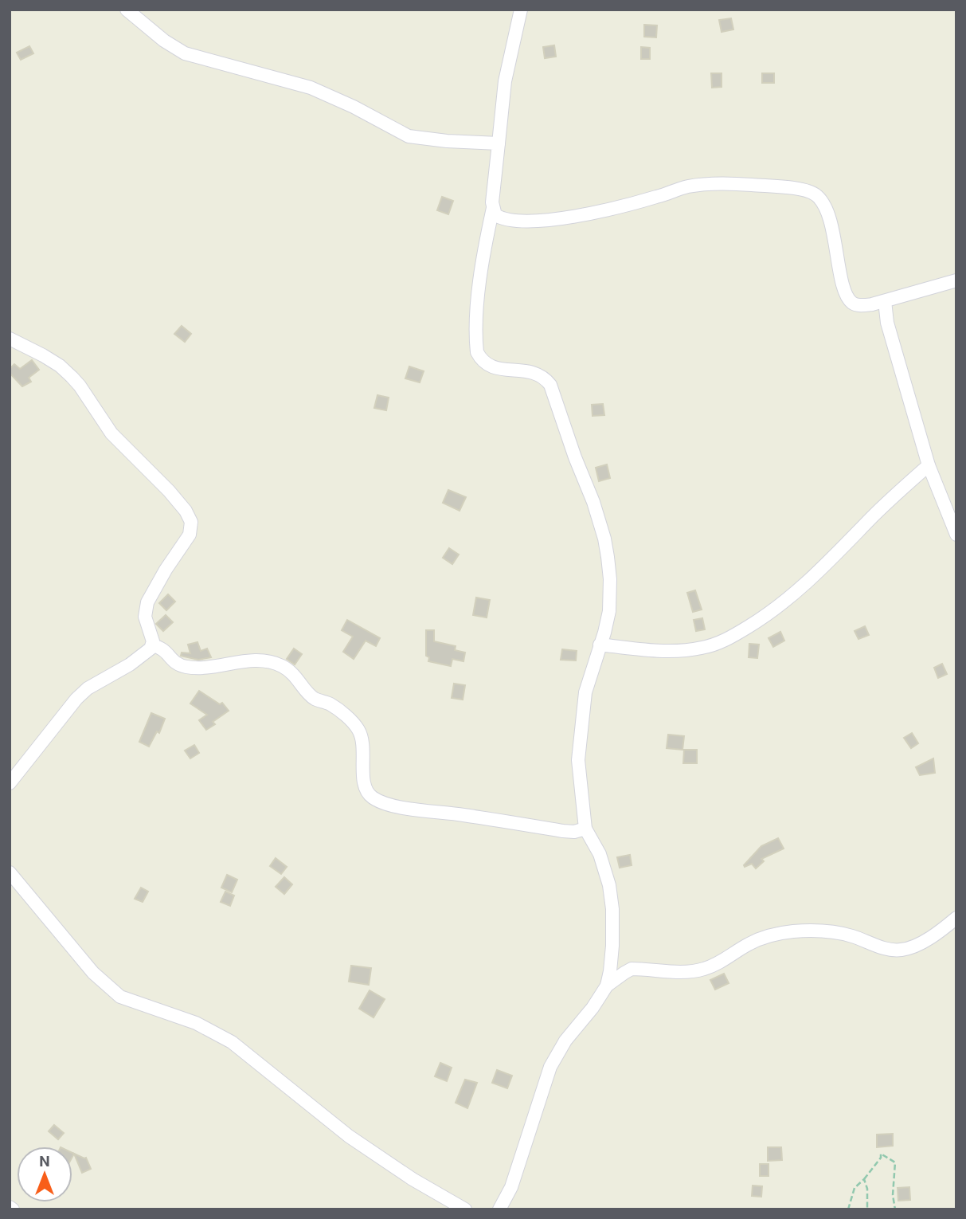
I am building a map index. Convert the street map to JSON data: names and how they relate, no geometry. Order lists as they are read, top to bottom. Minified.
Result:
{"north":"top"}
